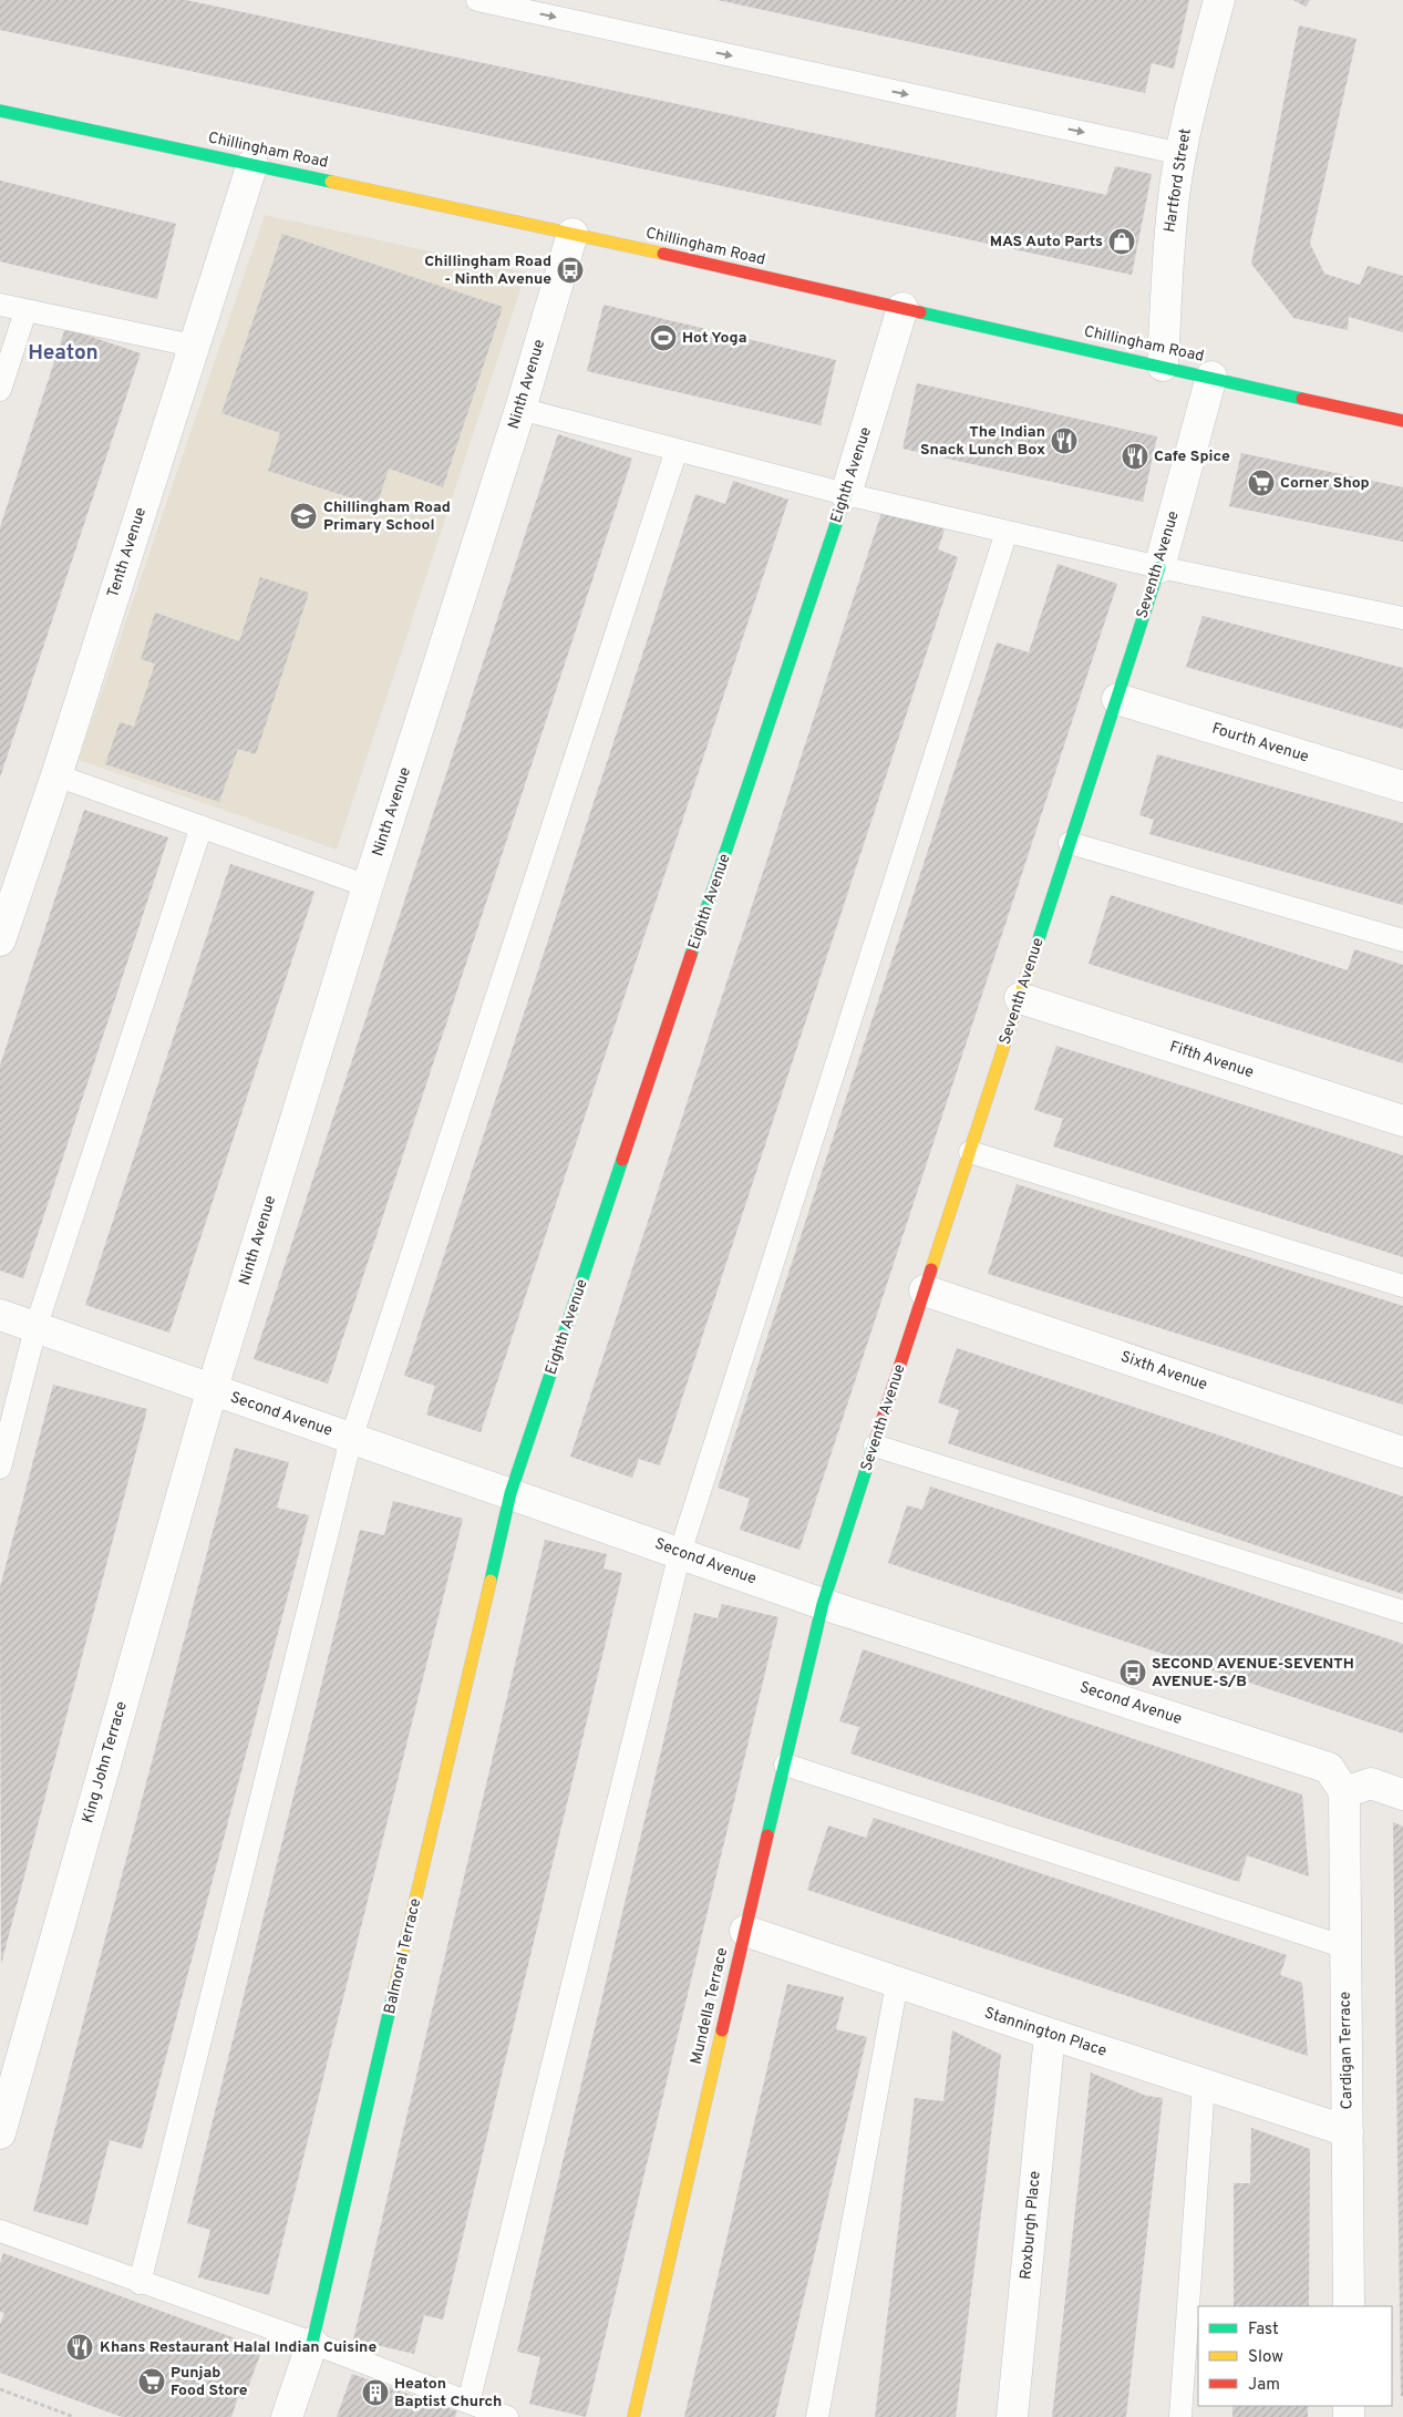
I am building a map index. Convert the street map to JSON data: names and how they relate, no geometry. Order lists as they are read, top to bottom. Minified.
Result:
{"streets":{"street":["Chillingham Road","Hartford Street","Ninth Avenue","Eighth Avenue","Tenth Avenue","Seventh Avenue","Fourth Avenue","Fifth Avenue","Sixth Avenue","Second Avenue","King John Terrace","Balmoral Terrace","Mundella Terrace","Stannington Place","Cardigan Terrace","Roxburgh Place"]},"crossings":[["Chillingham Road","Hartford Street"],["Chillingham Road","Ninth Avenue"],["Chillingham Road","Eighth Avenue"],["Chillingham Road","Tenth Avenue"],["Chillingham Road","Seventh Avenue"],["Ninth Avenue","Second Avenue"],["Ninth Avenue","King John Terrace"],["Eighth Avenue","Second Avenue"],["Eighth Avenue","Balmoral Terrace"],["Seventh Avenue","Fourth Avenue"],["Seventh Avenue","Fifth Avenue"],["Seventh Avenue","Sixth Avenue"],["Seventh Avenue","Second Avenue"],["Seventh Avenue","Mundella Terrace"],["Second Avenue","King John Terrace"],["Second Avenue","Balmoral Terrace"],["Second Avenue","Mundella Terrace"],["Second Avenue","Cardigan Terrace"],["Mundella Terrace","Stannington Place"],["Stannington Place","Cardigan Terrace"],["Stannington Place","Roxburgh Place"]],"districts":["Heaton"],"places":{"shop":["MAS Auto Parts"],"bus stop":["Chillingham Road - Ninth Avenue","SECOND AVENUE-SEVENTH AVENUE-S/B"],"sports":["Hot Yoga"],"restaurant":["The Indian Snack Lunch Box","Cafe Spice","Khans Restaurant Halal Indian Cuisine"],"supermarket":["Corner Shop","Punjab Food Store"],"school or university":["Chillingham Road Primary School"],"building":["Heaton Baptist Church"]},"legend":["Fast","Slow","Jam"]}
